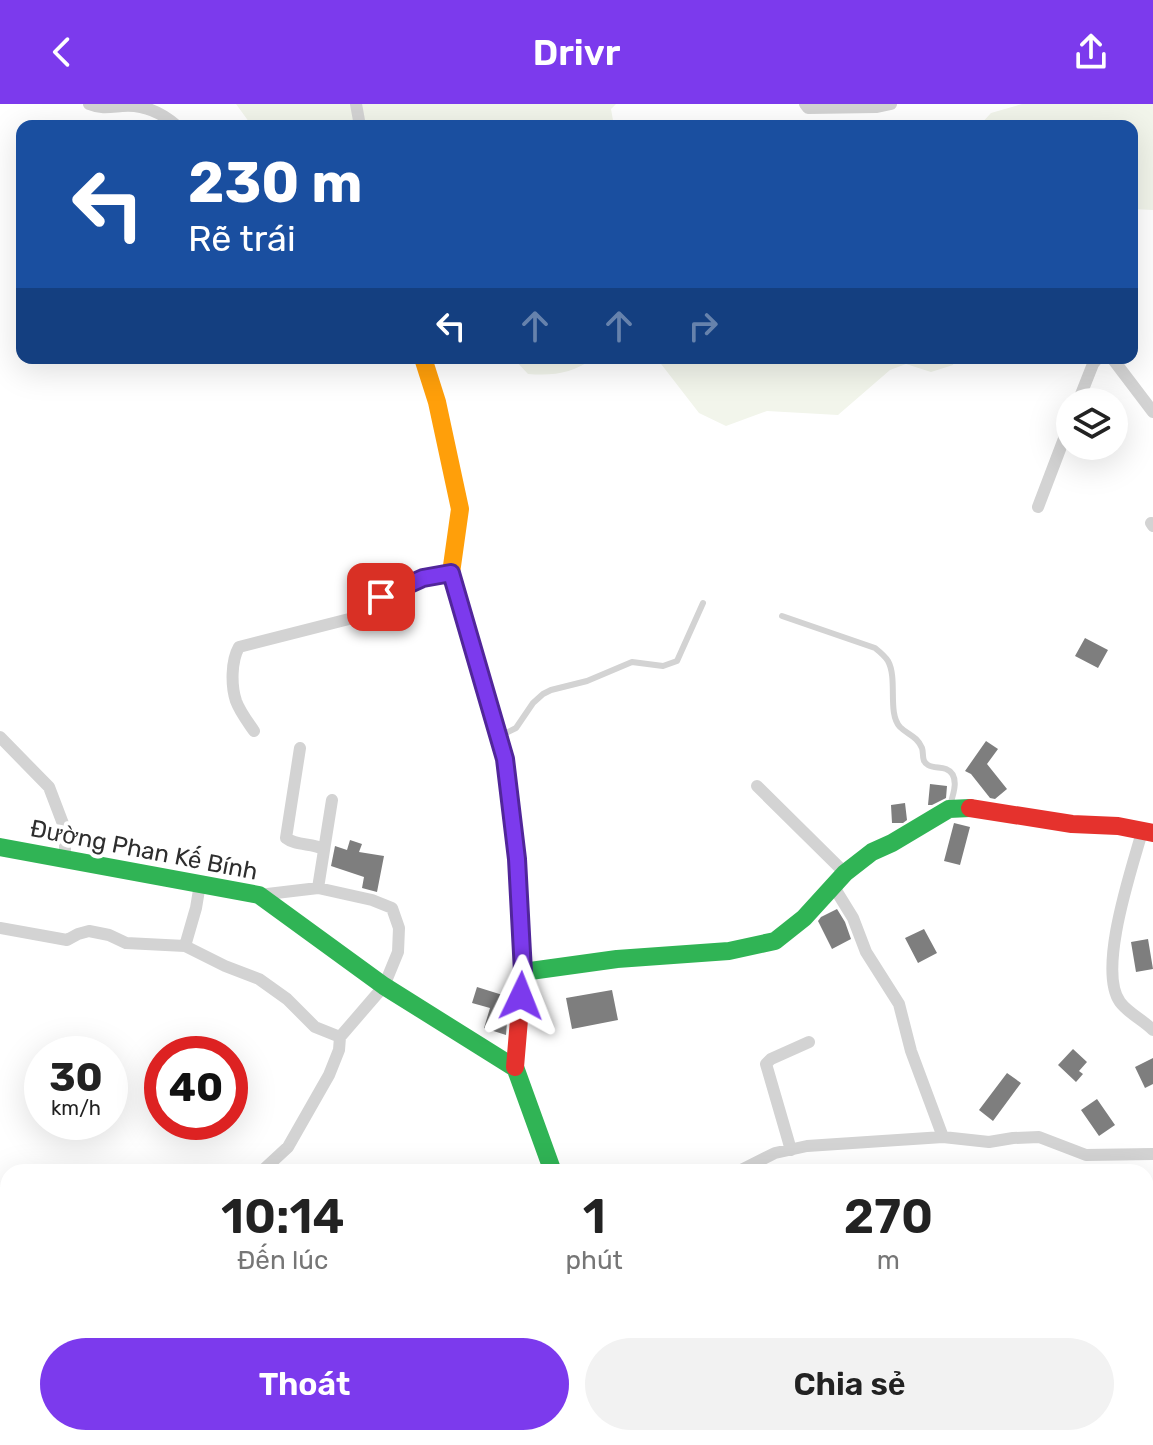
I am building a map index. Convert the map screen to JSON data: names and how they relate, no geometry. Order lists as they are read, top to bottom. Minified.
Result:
{"streets":{"street":["Đường Phan Kế Bính"]},"page":{"header":"Drivr","turn":["230 m","Rẽ trái"],"speed":"30 km/h","limit":"40","eta":["10:14","Đến lúc","1","phút","270","m"],"buttons":["Thoát","Chia sẻ"]}}
